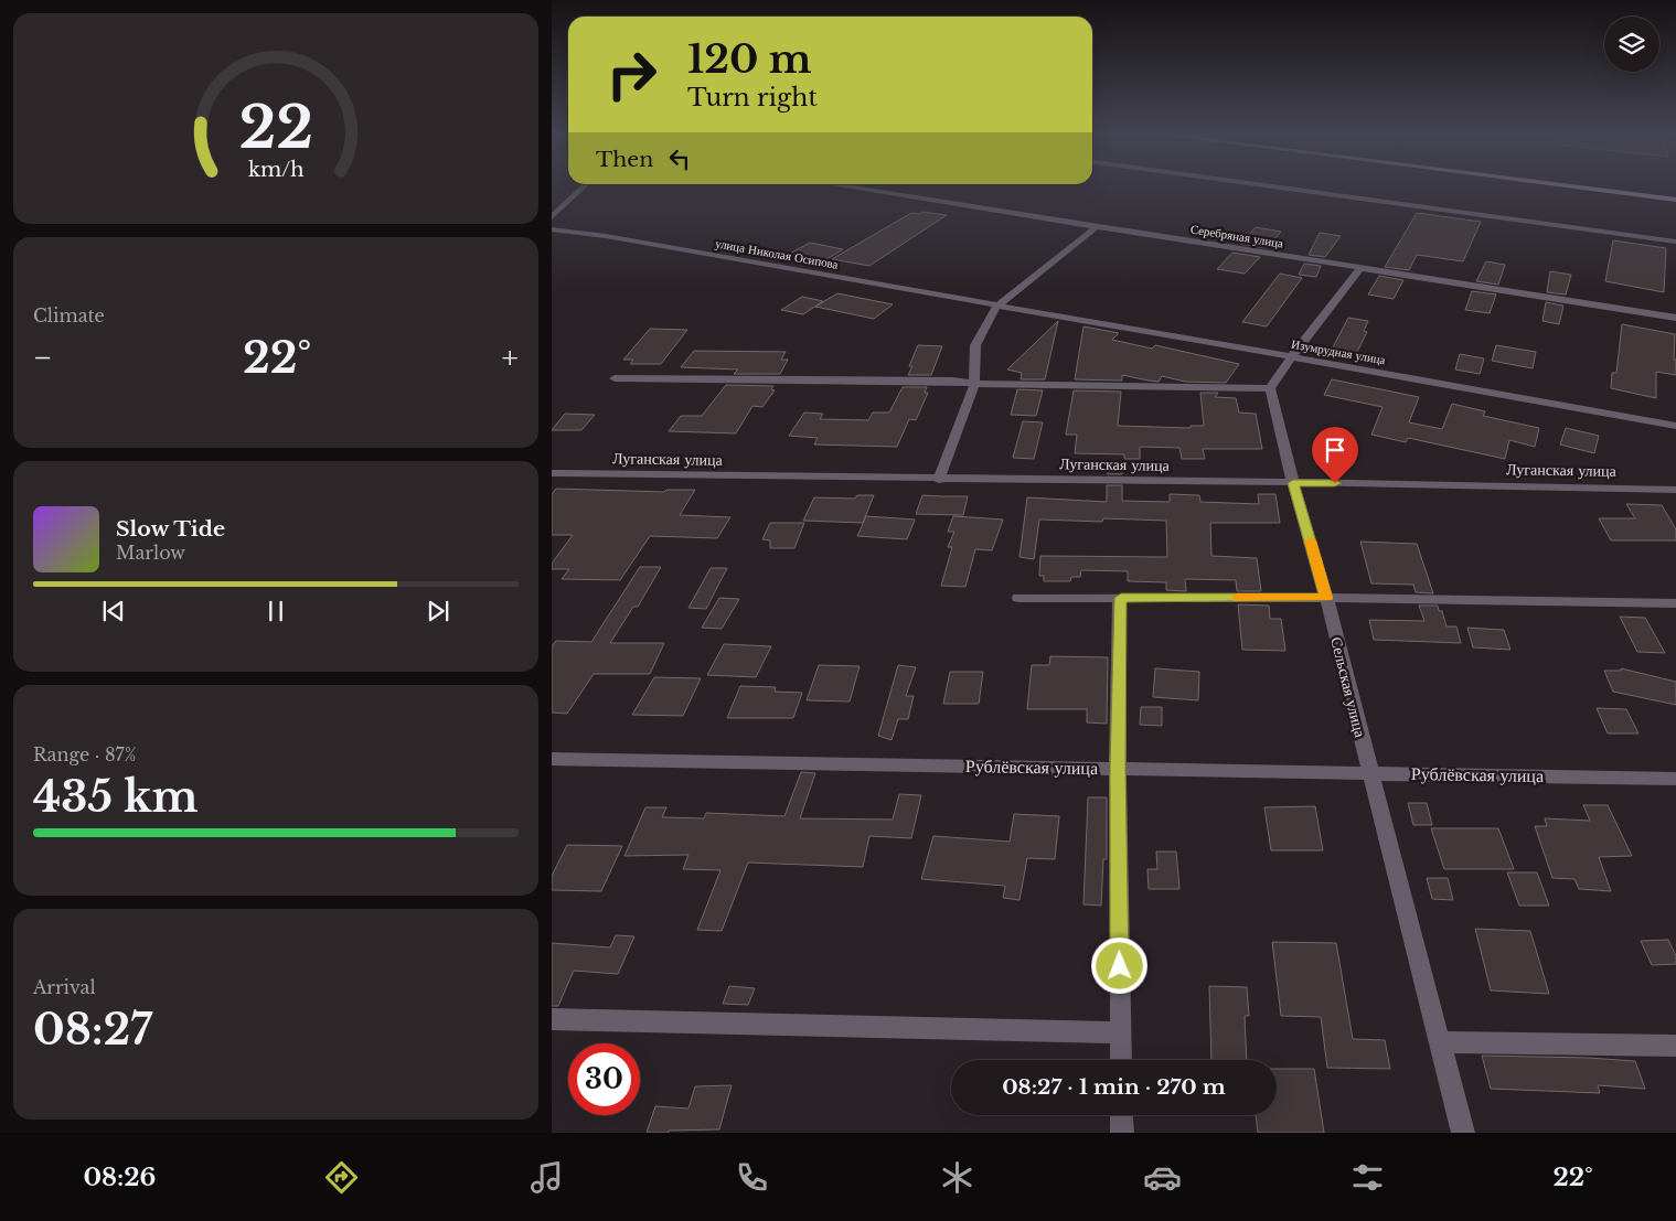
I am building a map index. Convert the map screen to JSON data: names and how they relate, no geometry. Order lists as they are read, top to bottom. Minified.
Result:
{"streets":{"street":["Серебряная улица","улица Николая Осипова","Изумрудная улица","Луганская улица","Сельская улица","Рублёвская улица"]},"crossings":[["улица Николая Осипова","Изумрудная улица"],["Луганская улица","Сельская улица"],["Сельская улица","Рублёвская улица"]],"page":{"turn":["120 m","Turn right"],"then":"Then","tile":["Climate",["Range · 87%","435 km"],["Arrival","08:27"]],"heat":["−","22°","+"],"song":["Slow Tide","Marlow"],"limit":"30","trip":"08:27 · 1 min · 270 m","tabs":["08:26","22°"],"gauge":["22","km/h"]}}
